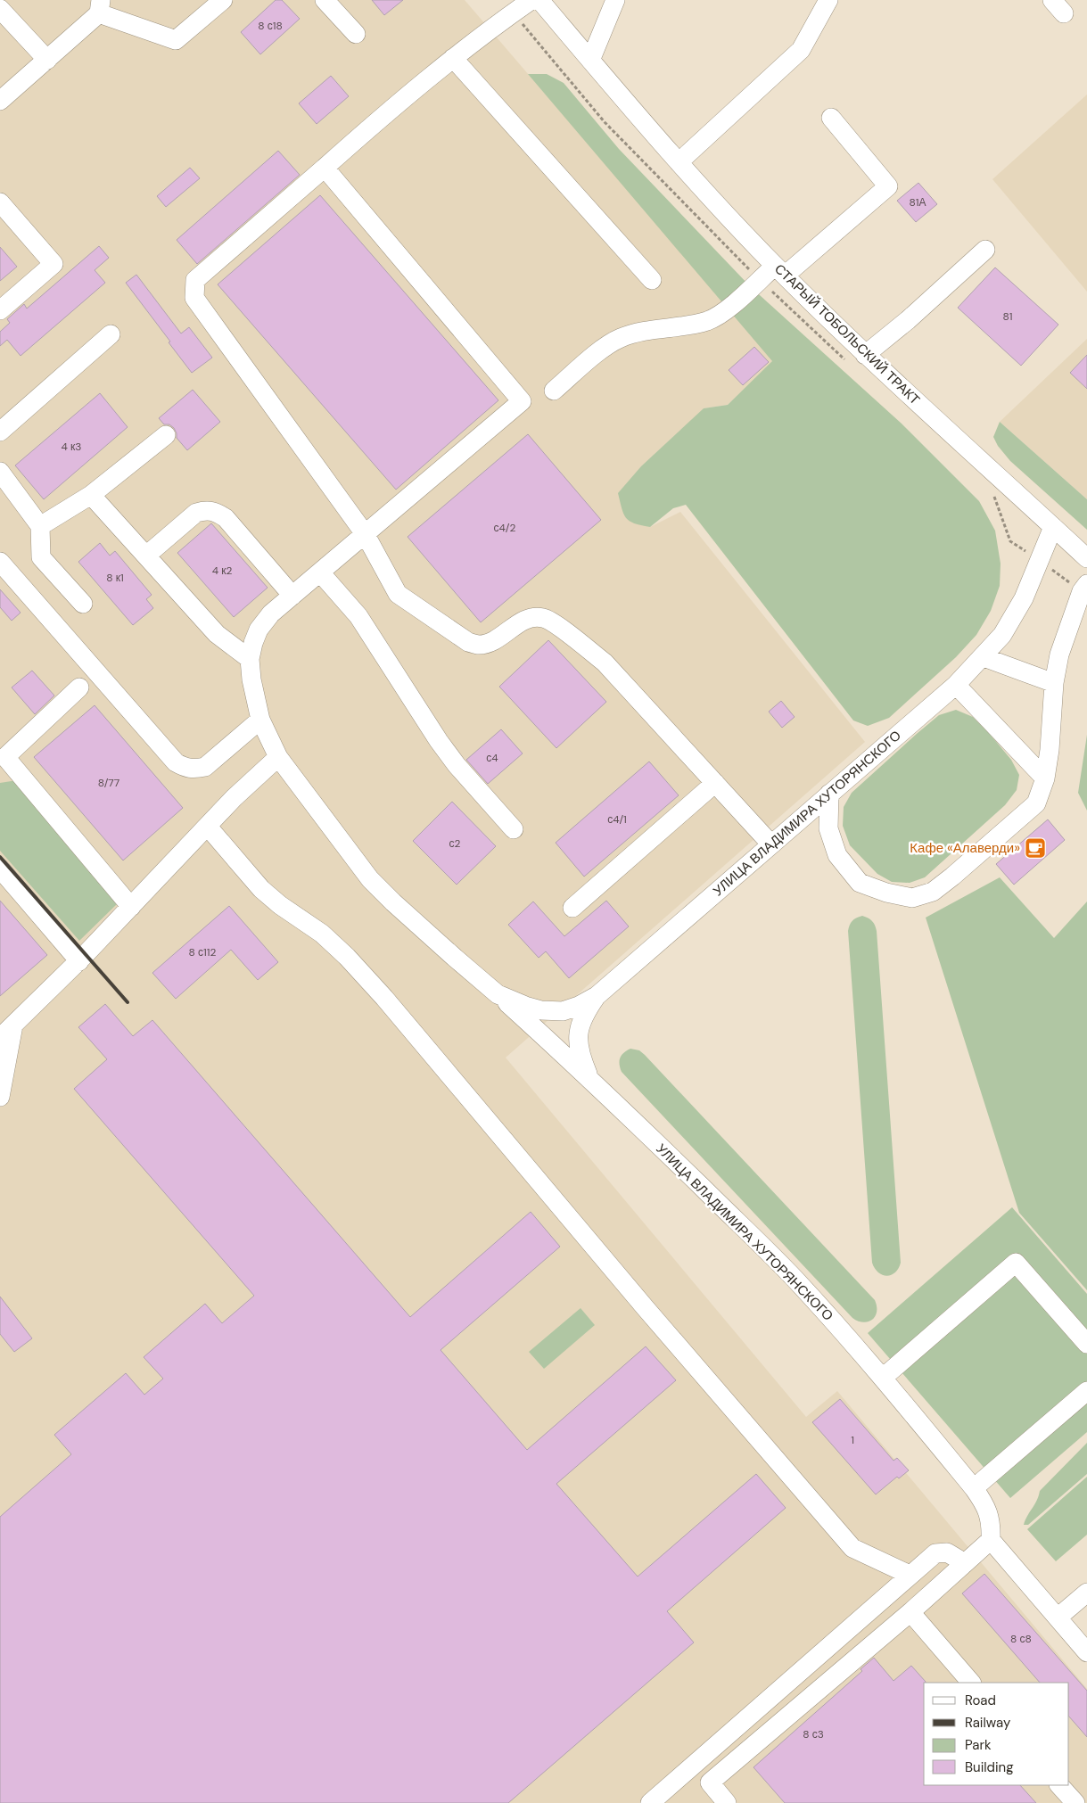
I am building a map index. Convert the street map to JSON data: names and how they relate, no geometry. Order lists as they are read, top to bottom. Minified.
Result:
{"streets":{"street":["СТАРЫЙ ТОБОЛЬСКИЙ ТРАКТ","УЛИЦА ВЛАДИМИРА ХУТОРЯНСКОГО"]},"crossings":[["СТАРЫЙ ТОБОЛЬСКИЙ ТРАКТ","УЛИЦА ВЛАДИМИРА ХУТОРЯНСКОГО"]],"places":{"cafe":["Кафе «Алаверди»"]},"house_numbers":["8 с18","81А","81","4 к3","с4/2","4 к2","8 к1","с4","8/77","с4/1","с2","8 с112","1","8 с8","8 с3"],"legend":["Road","Railway","Park","Building"]}
